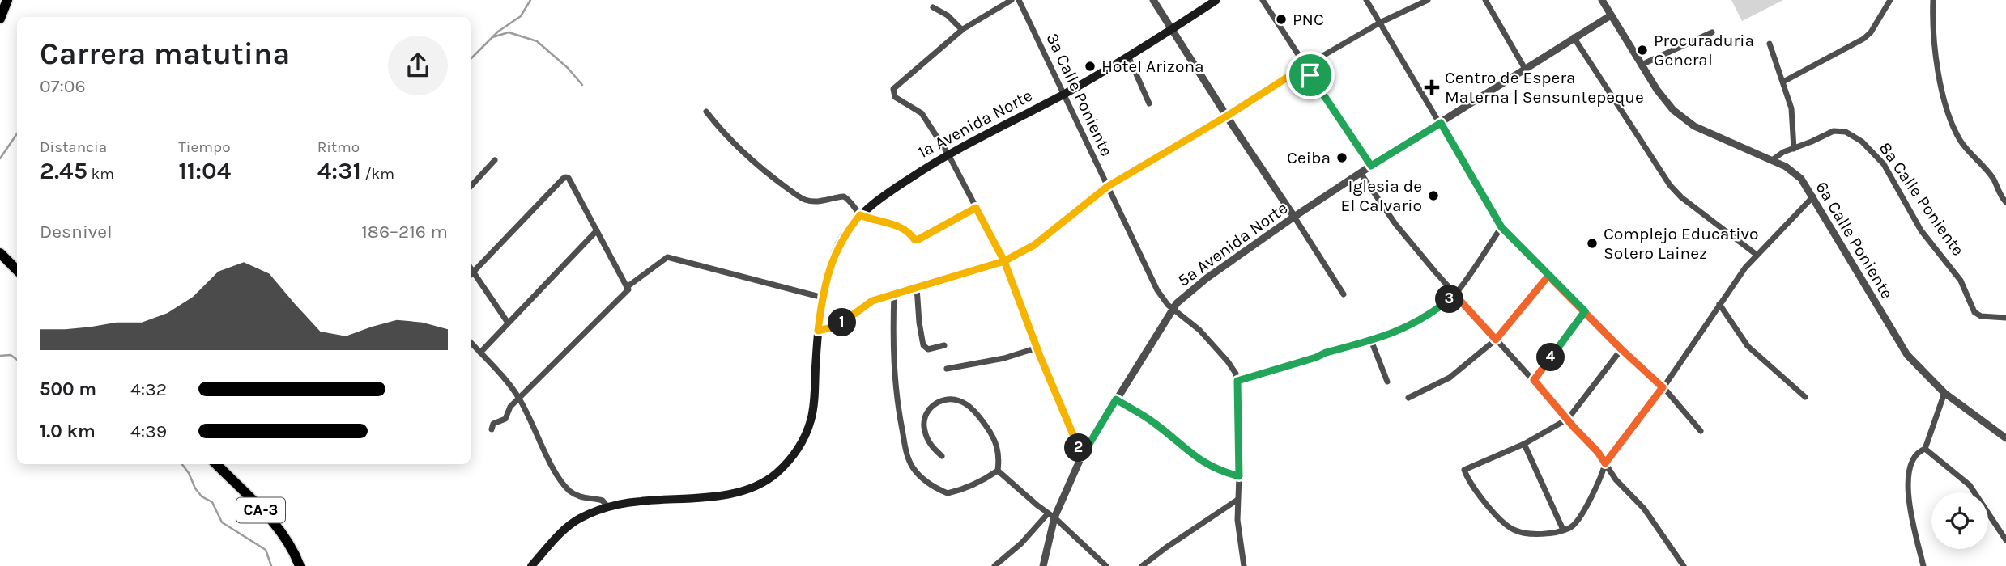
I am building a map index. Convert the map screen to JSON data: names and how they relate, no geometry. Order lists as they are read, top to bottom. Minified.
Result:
{"streets":{"main road":["1a Avenida Norte","CA-3"],"street":["3a Calle Poniente","8a Calle Poniente","6a Calle Poniente","5a Avenida Norte"]},"crossings":[["3a Calle Poniente","1a Avenida Norte"],["3a Calle Poniente","5a Avenida Norte"],["8a Calle Poniente","6a Calle Poniente"],["6a Calle Poniente","5a Avenida Norte"]],"places":{"other":["PNC","Procuraduria General","Hotel Arizona","Ceiba","Iglesia de El Calvario","Complejo Educativo Sotero Lainez"],"health":["Centro de Espera Materna | Sensuntepeque"]},"page":{"heading":["Carrera matutina","07:06"],"stats":[["Distancia","2.45 km"],["Tiempo","11:04"],["Ritmo","4:31 /km"]],"chart":["Desnivel","186–216 m"],"pins":["3","1","4","2"],"list":[{"name":"500 m","note":"4:32"},{"name":"1.0 km","note":"4:39"}]}}
